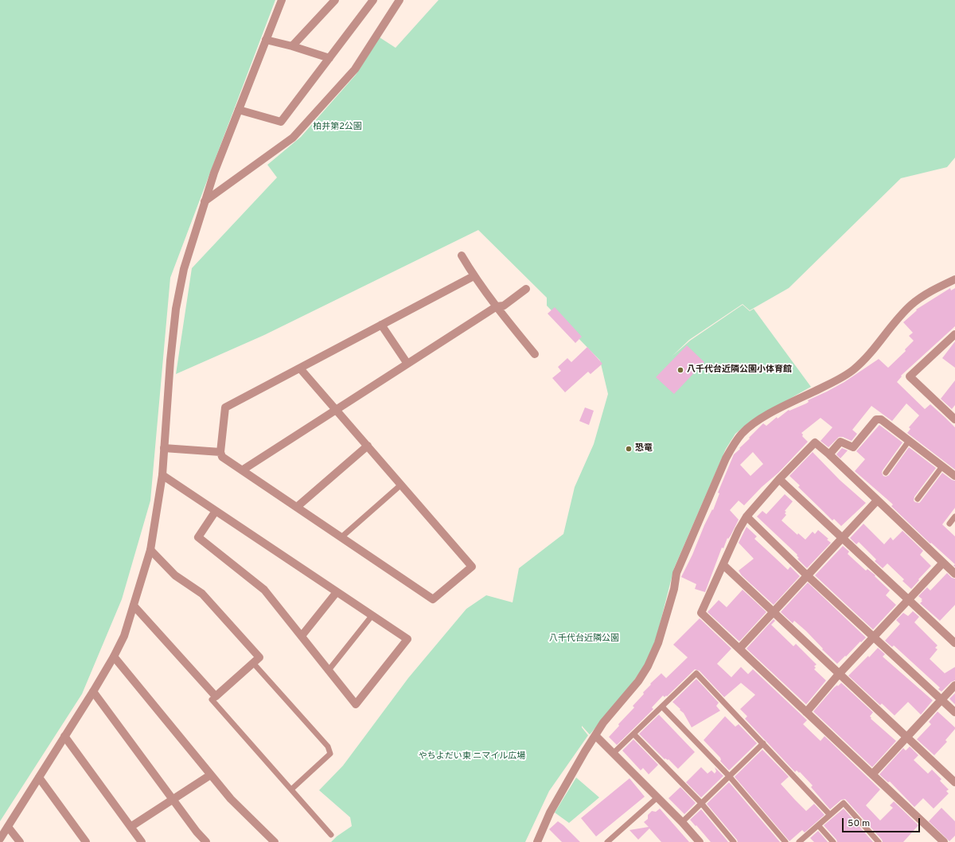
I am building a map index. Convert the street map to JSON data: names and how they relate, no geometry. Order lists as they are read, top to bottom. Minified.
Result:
{"parks":["柏井第2公園","八千代台近隣公園","やちよだい東 ニマイル広場"],"places":["八千代台近隣公園小体育館","恐竜"],"scale_bar":"50 m"}
